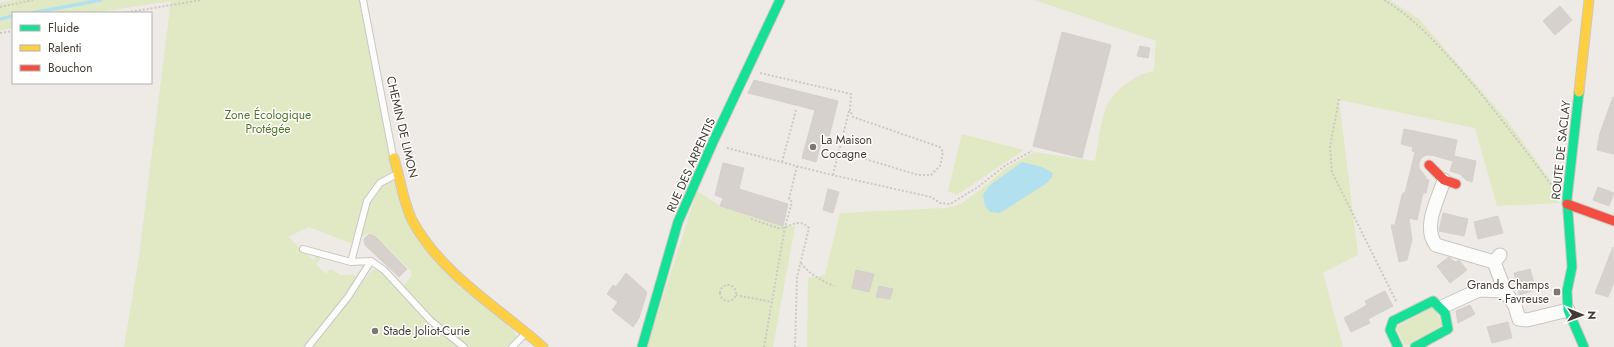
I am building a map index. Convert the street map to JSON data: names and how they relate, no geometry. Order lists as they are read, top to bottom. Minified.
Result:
{"streets":{"street":["CHEMIN DE LIMON","ROUTE DE SACLAY","RUE DES ARPENTIS"]},"parks":["Zone Écologique Protégée"],"places":{"other":["La Maison Cocagne","Stade Joliot-Curie"],"transit":["Grands Champs - Favreuse"]},"legend":["Fluide","Ralenti","Bouchon"],"north":"right"}
